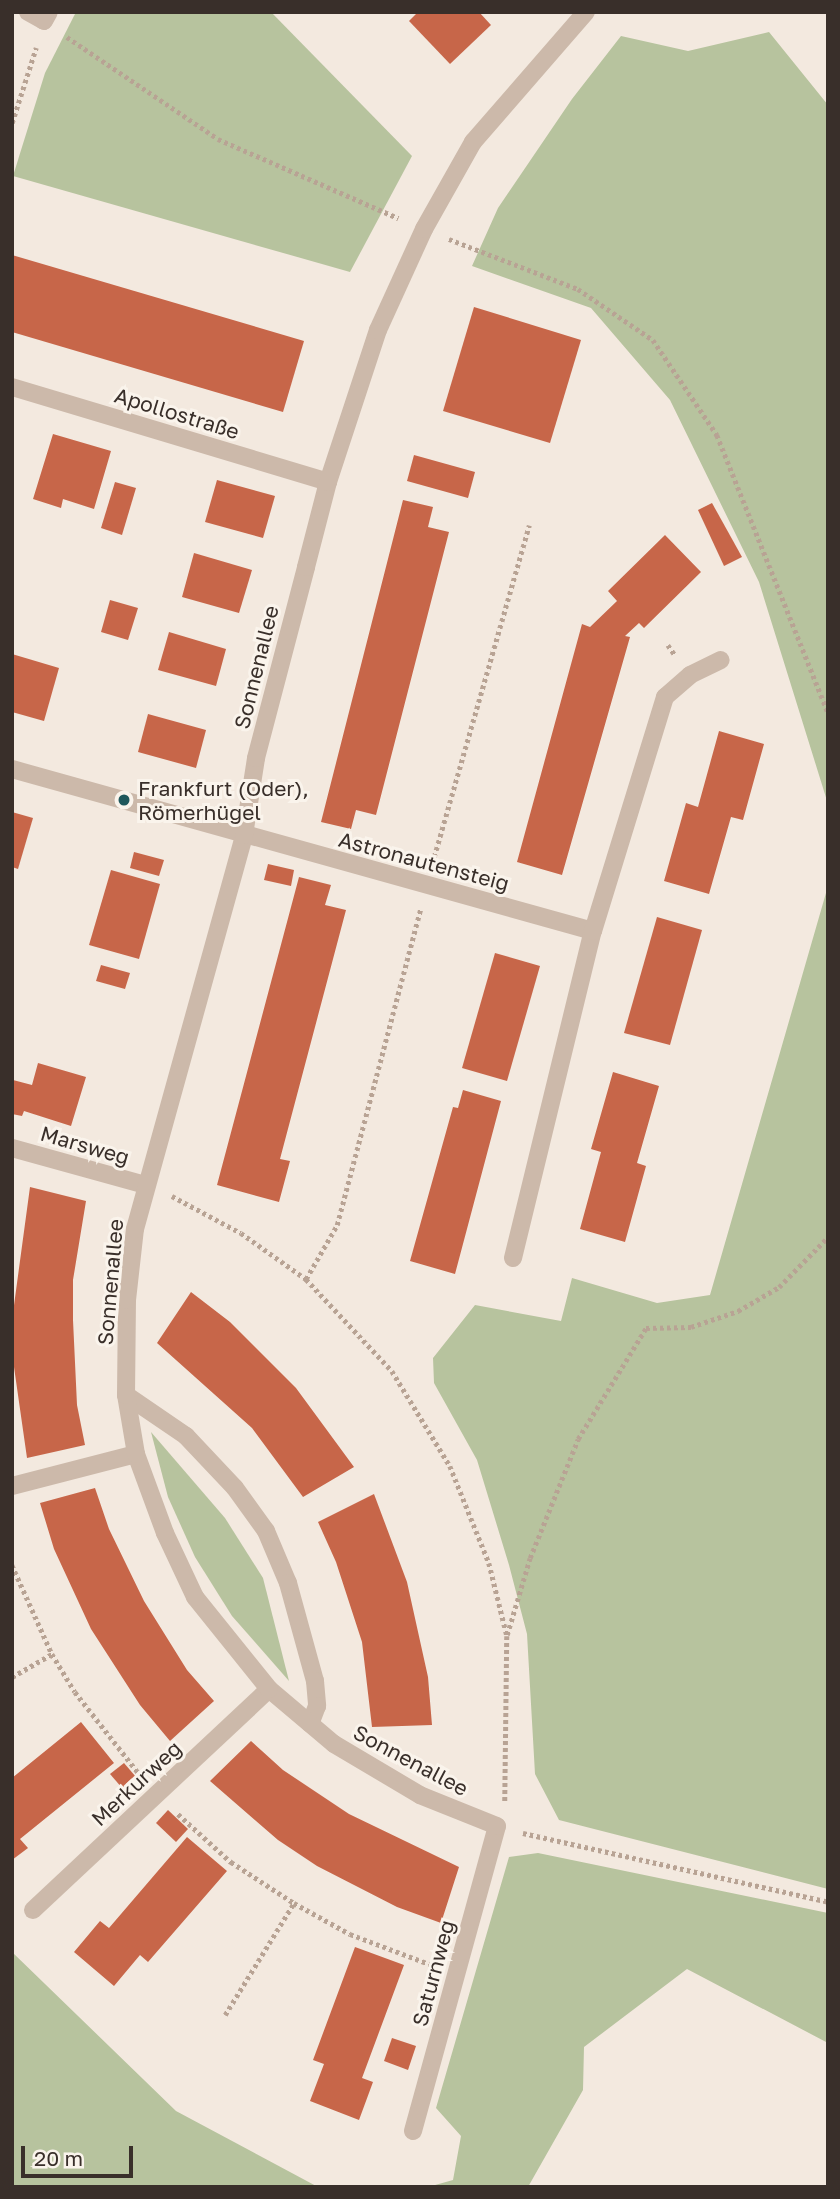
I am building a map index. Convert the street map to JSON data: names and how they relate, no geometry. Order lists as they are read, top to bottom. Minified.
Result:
{"streets":{"street":["Apollostraße","Sonnenallee","Astronautensteig","Marsweg","Merkurweg","Saturnweg"]},"crossings":[["Apollostraße","Sonnenallee"],["Sonnenallee","Astronautensteig"],["Sonnenallee","Marsweg"],["Sonnenallee","Merkurweg"],["Sonnenallee","Saturnweg"]],"places":["Frankfurt (Oder), Römerhügel"],"scale_bar":"20 m"}
